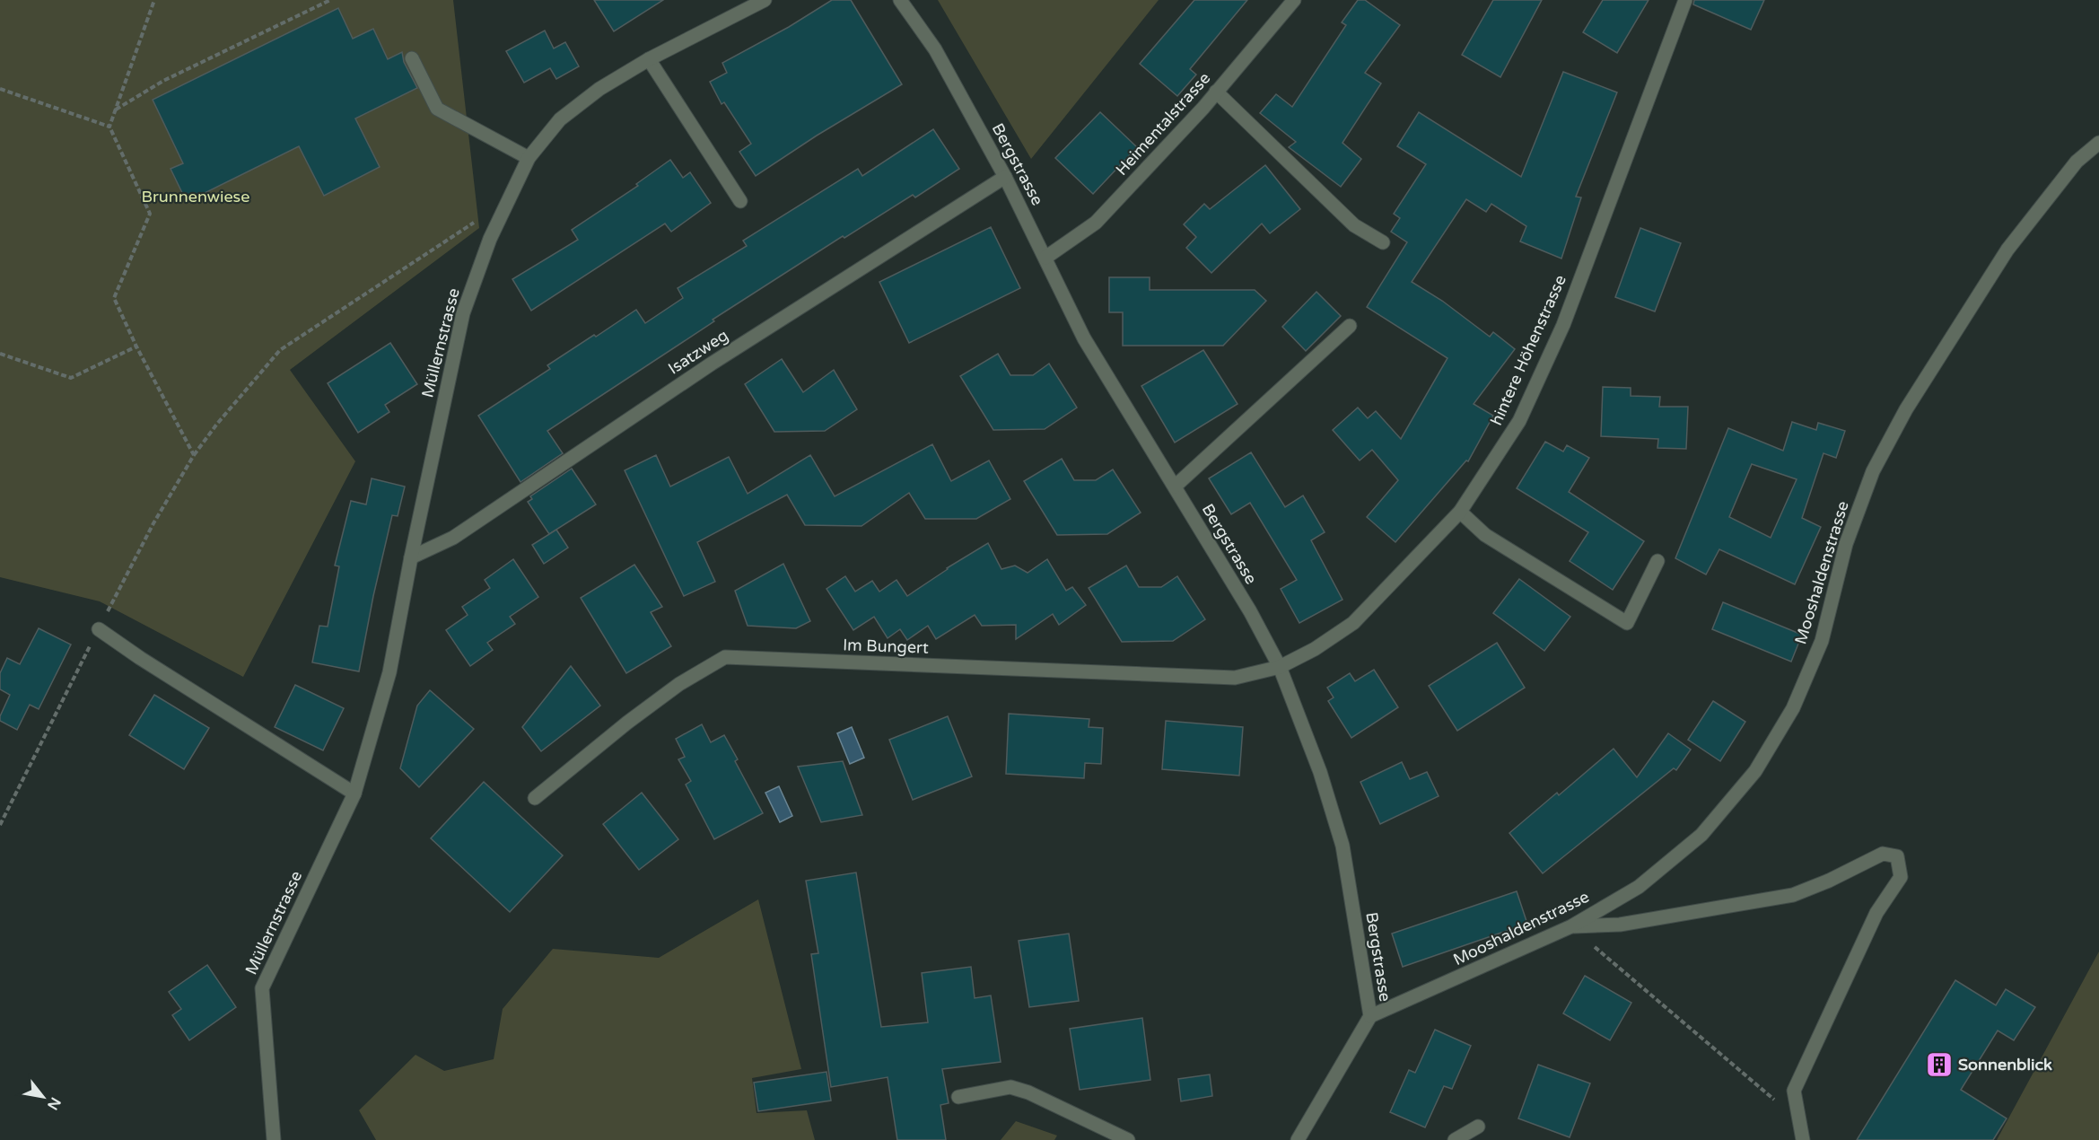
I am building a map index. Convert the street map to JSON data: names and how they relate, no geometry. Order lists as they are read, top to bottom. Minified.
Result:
{"streets":{"street":["Heimentalstrasse","Bergstrasse","Müllernstrasse","hintere Höhenstrasse","Isatzweg","Mooshaldenstrasse","Im Bungert"]},"crossings":[["Heimentalstrasse","Bergstrasse"],["Bergstrasse","hintere Höhenstrasse"],["Bergstrasse","Isatzweg"],["Bergstrasse","Mooshaldenstrasse"],["Bergstrasse","Im Bungert"],["Müllernstrasse","Isatzweg"],["hintere Höhenstrasse","Im Bungert"]],"parks":["Brunnenwiese"],"places":{"building":["Sonnenblick"]},"north":"bottom right"}
